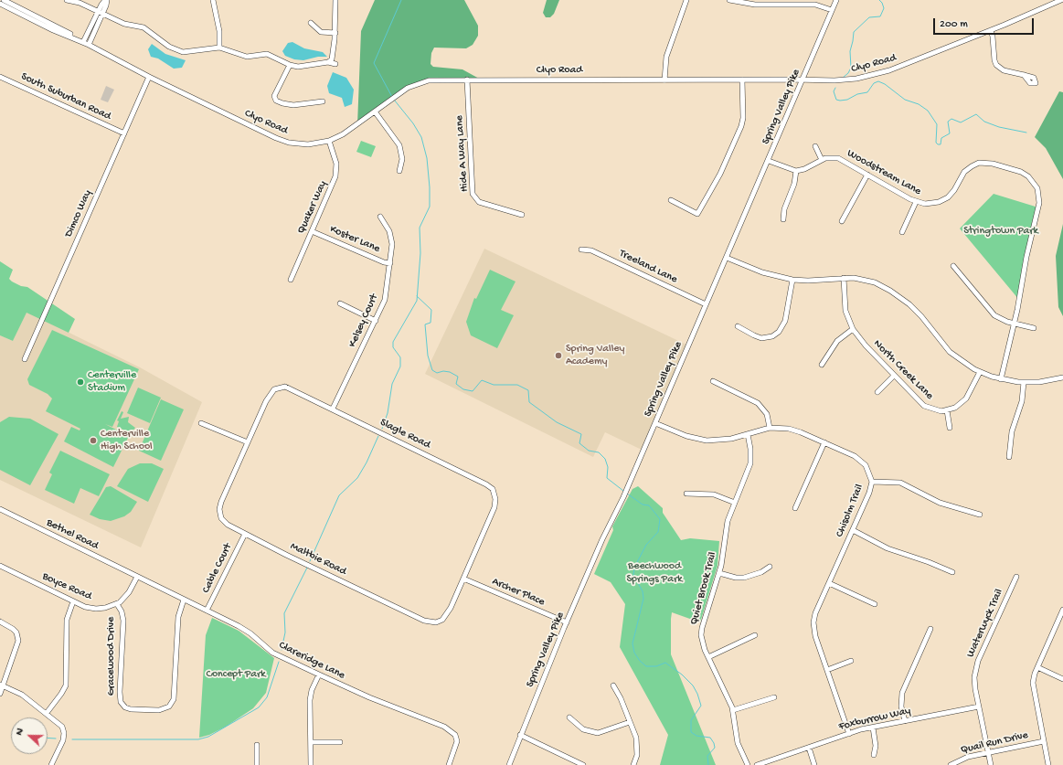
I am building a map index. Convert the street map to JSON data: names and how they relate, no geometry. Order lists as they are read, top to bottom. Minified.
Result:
{"streets":{"street":["Clyo Road","South Suburban Road","Spring Valley Pike","Hide A Way Lane","Woodstream Lane","Quaker Way","Dimco Way","Koster Lane","Treeland Lane","Kelsey Court","North Creek Lane","Slagle Road","Chisolm Trail","Bethel Road","Maltbie Road","Cable Court","Boyce Road","Quiet Brook Trail","Archer Place","Waterwyck Trail","Gracewood Drive","Clareridge Lane","Foxburrow Way","Quail Run Drive"]},"crossings":[["Clyo Road","Spring Valley Pike"],["Clyo Road","Hide A Way Lane"],["Clyo Road","Quaker Way"],["Clyo Road","Dimco Way"],["South Suburban Road","Dimco Way"],["Spring Valley Pike","Treeland Lane"],["Spring Valley Pike","Chisolm Trail"],["Spring Valley Pike","Archer Place"],["Quaker Way","Koster Lane"],["Koster Lane","Kelsey Court"],["Kelsey Court","Slagle Road"],["Slagle Road","Maltbie Road"],["Slagle Road","Archer Place"],["Chisolm Trail","Quiet Brook Trail"],["Chisolm Trail","Foxburrow Way"],["Bethel Road","Boyce Road"],["Bethel Road","Clareridge Lane"],["Maltbie Road","Cable Court"],["Maltbie Road","Archer Place"],["Cable Court","Clareridge Lane"],["Boyce Road","Gracewood Drive"],["Boyce Road","Clareridge Lane"],["Waterwyck Trail","Foxburrow Way"],["Waterwyck Trail","Quail Run Drive"],["Gracewood Drive","Clareridge Lane"]],"parks":["Stringtown Park","Beechwood Springs Park","Concept Park"],"places":["Spring Valley Academy","Centerville Stadium","Centerville High School"],"scale_bar":"200 m","north":"left"}
